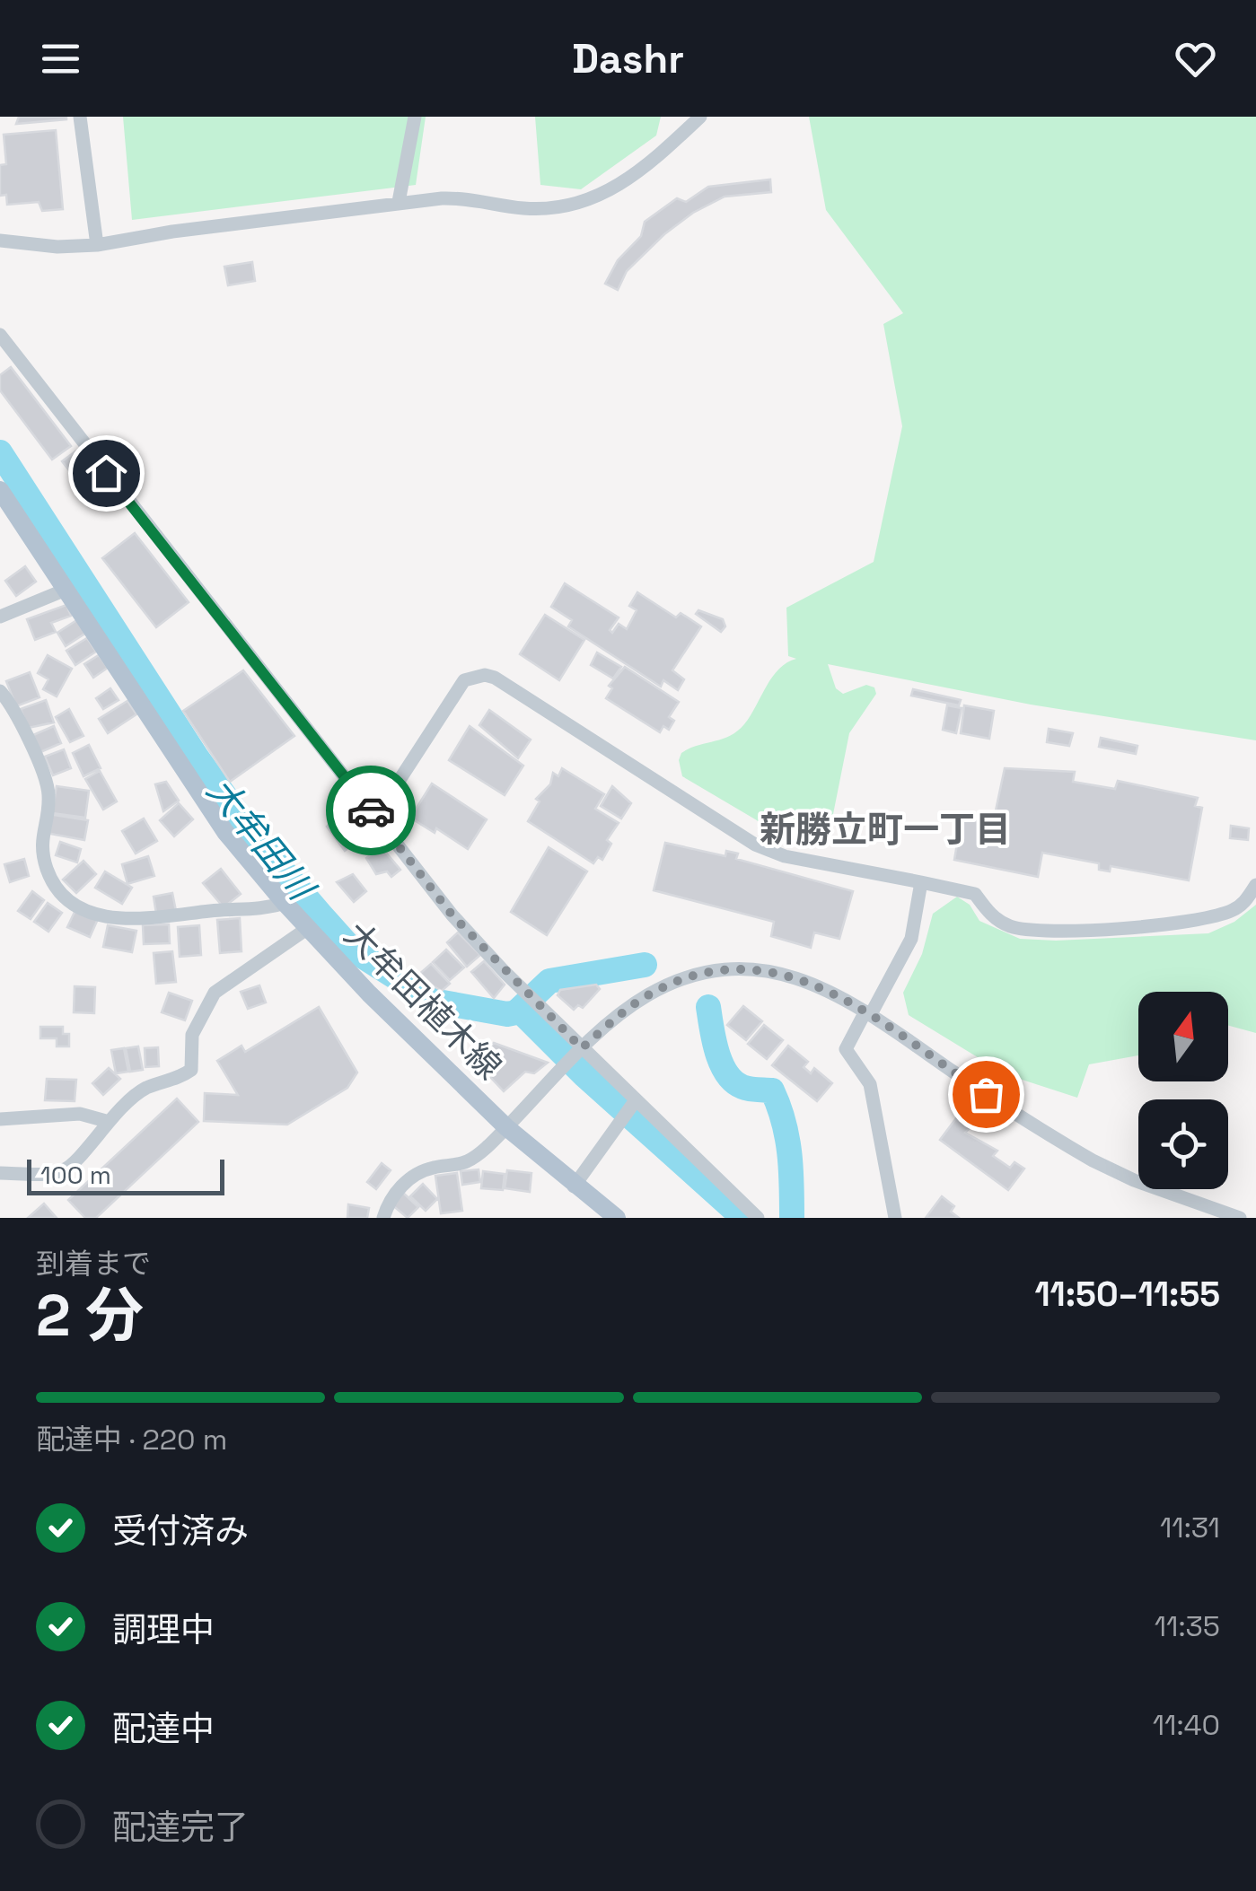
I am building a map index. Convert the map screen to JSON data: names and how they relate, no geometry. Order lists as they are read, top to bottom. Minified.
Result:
{"streets":{"main road":["大牟田植木線"]},"districts":["新勝立町一丁目"],"water":["大牟田川"],"scale_bar":"100 m","north":"top","page":{"header":"Dashr","scale":"100 m","heading":["2 分","到着まで","11:50–11:55"],"bar":"配達中 · 220 m","list":[["受付済み","11:31"],["調理中","11:35"],["配達中","11:40"],"配達完了"]}}
